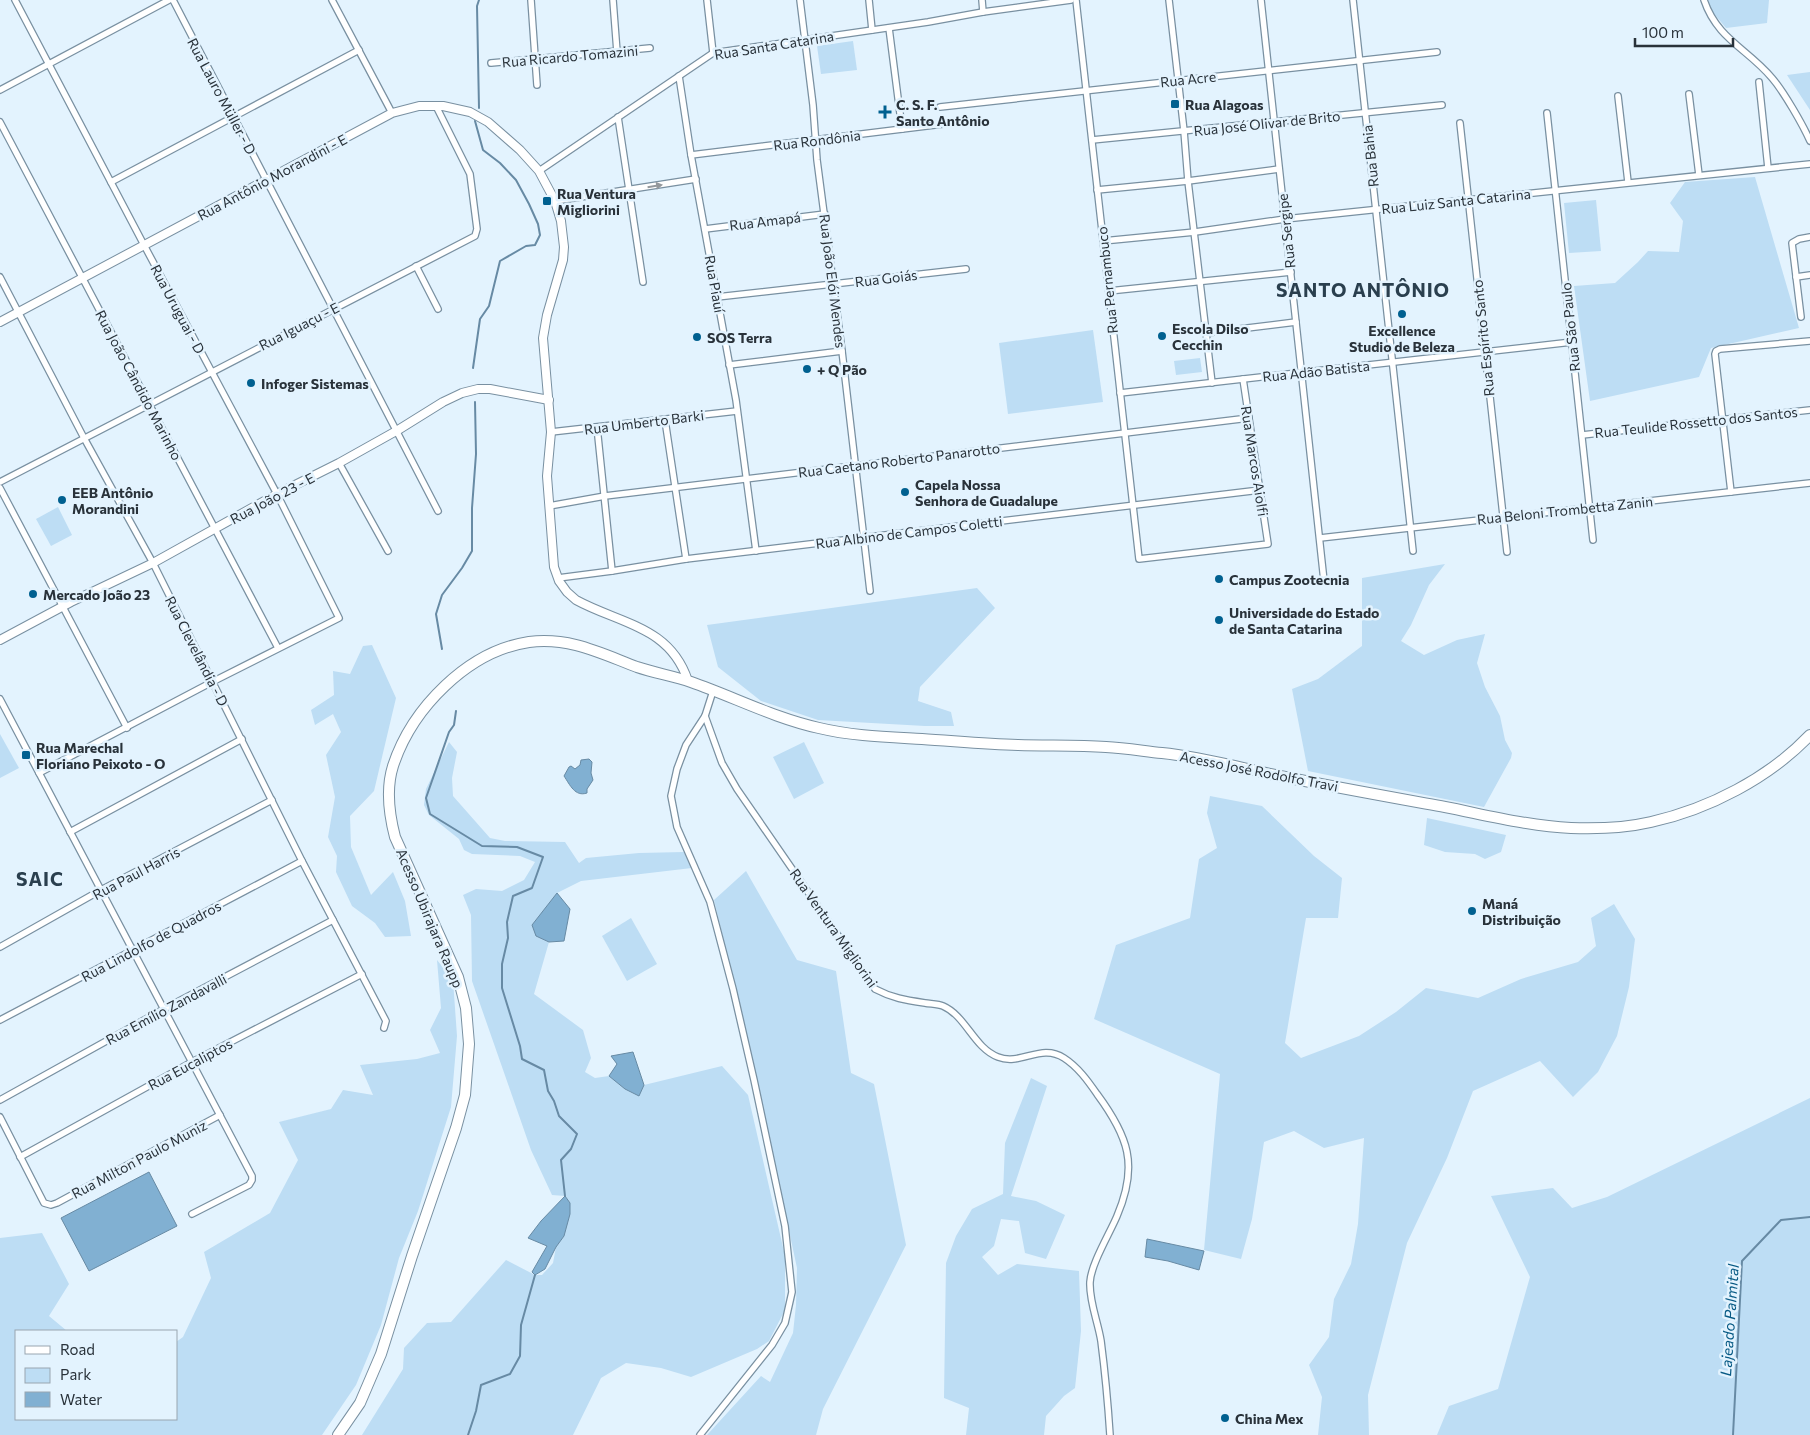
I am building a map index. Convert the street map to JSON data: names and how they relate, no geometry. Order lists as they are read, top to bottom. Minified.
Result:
{"streets":{"highway":["Acesso José Rodolfo Travi","Acesso Ubirajara Raupp"],"street":["Rua Santa Catarina","Rua Ricardo Tomazini","Rua Acre","Rua Lauro Müller - D","Rua José Olivar de Brito","Rua Rondônia","Rua Bahia","Rua Antônio Morandini - E","Rua Luiz Santa Catarina","Rua Amapá","Rua Sergipe","Rua Goiás","Rua Pernambuco","Rua João Elói Mendes","Rua Piauí","Rua Uruguai - D","Rua Iguaçu - E","Rua São Paulo","Rua Espírito Santo","Rua Adão Batista","Rua João Cândido Marinho","Rua Umberto Barki","Rua Teulide Rossetto dos Santos","Rua Caetano Roberto Panarotto","Rua Marcos Aiolfi","Rua João 23 - E","Rua Beloni Trombetta Zanin","Rua Albino de Campos Coletti","Rua Clevelândia - D","Rua Paul Harris","Rua Ventura Migliorini","Rua Lindolfo de Quadros","Rua Emílio Zandavalli","Rua Eucaliptos","Rua Milton Paulo Muniz"]},"crossings":[["Rua Santa Catarina","Rua Antônio Morandini - E"],["Rua Santa Catarina","Rua João Elói Mendes"],["Rua Santa Catarina","Rua Piauí"],["Rua Acre","Rua Bahia"],["Rua Acre","Rua Sergipe"],["Rua Acre","Rua Pernambuco"],["Rua Lauro Müller - D","Rua Antônio Morandini - E"],["Rua Lauro Müller - D","Rua Iguaçu - E"],["Rua Lauro Müller - D","Rua João 23 - E"],["Rua José Olivar de Brito","Rua Bahia"],["Rua José Olivar de Brito","Rua Sergipe"],["Rua José Olivar de Brito","Rua Pernambuco"],["Rua Rondônia","Rua João Elói Mendes"],["Rua Rondônia","Rua Piauí"],["Rua Bahia","Rua Luiz Santa Catarina"],["Rua Bahia","Rua Adão Batista"],["Rua Bahia","Rua Beloni Trombetta Zanin"],["Rua Antônio Morandini - E","Rua Uruguai - D"],["Rua Antônio Morandini - E","Rua Iguaçu - E"],["Rua Antônio Morandini - E","Rua João Cândido Marinho"],["Rua Antônio Morandini - E","Rua Clevelândia - D"],["Rua Luiz Santa Catarina","Rua Sergipe"],["Rua Luiz Santa Catarina","Rua Pernambuco"],["Rua Luiz Santa Catarina","Rua São Paulo"],["Rua Luiz Santa Catarina","Rua Espírito Santo"],["Rua Amapá","Rua João Elói Mendes"],["Rua Amapá","Rua Piauí"],["Rua Sergipe","Rua Adão Batista"],["Rua Sergipe","Rua Beloni Trombetta Zanin"],["Rua Goiás","Rua João Elói Mendes"],["Rua Goiás","Rua Piauí"],["Rua Pernambuco","Rua Adão Batista"],["Rua Pernambuco","Rua Caetano Roberto Panarotto"],["Rua Pernambuco","Rua Marcos Aiolfi"],["Rua Pernambuco","Rua Albino de Campos Coletti"],["Rua João Elói Mendes","Rua Caetano Roberto Panarotto"],["Rua João Elói Mendes","Rua Albino de Campos Coletti"],["Rua Piauí","Rua Umberto Barki"],["Rua Piauí","Rua Caetano Roberto Panarotto"],["Rua Piauí","Rua Albino de Campos Coletti"],["Rua Uruguai - D","Rua Iguaçu - E"],["Rua Uruguai - D","Rua João Cândido Marinho"],["Rua Uruguai - D","Rua João 23 - E"],["Rua Iguaçu - E","Rua João Cândido Marinho"],["Rua Iguaçu - E","Rua Clevelândia - D"],["Rua São Paulo","Rua Adão Batista"],["Rua São Paulo","Rua Teulide Rossetto dos Santos"],["Rua São Paulo","Rua Beloni Trombetta Zanin"],["Rua Espírito Santo","Rua Adão Batista"],["Rua Espírito Santo","Rua Beloni Trombetta Zanin"],["Rua Adão Batista","Rua Marcos Aiolfi"],["Rua João Cândido Marinho","Rua João 23 - E"],["Rua Caetano Roberto Panarotto","Rua Marcos Aiolfi"],["Rua Marcos Aiolfi","Rua Albino de Campos Coletti"],["Rua João 23 - E","Rua Clevelândia - D"],["Rua Clevelândia - D","Rua Paul Harris"],["Rua Clevelândia - D","Rua Lindolfo de Quadros"],["Rua Clevelândia - D","Rua Emílio Zandavalli"],["Rua Clevelândia - D","Rua Eucaliptos"],["Acesso José Rodolfo Travi","Acesso Ubirajara Raupp"],["Rua Eucaliptos","Rua Milton Paulo Muniz"]],"districts":["SANTO ANTÔNIO","SAIC"],"water":["Lajeado Palmital"],"places":{"transit":["Rua Alagoas","Rua Ventura Migliorini","Rua Marechal Floriano Peixoto - O"],"health":["C. S. F. Santo Antônio"],"other":["Excellence Studio de Beleza","Escola Dilso Cecchin","SOS Terra","+ Q Pão","Infoger Sistemas","Capela Nossa Senhora de Guadalupe","EEB Antônio Morandini","Campus Zootecnia","Mercado João 23","Universidade do Estado de Santa Catarina","Maná Distribuição","China Mex"]},"legend":["Road","Park","Water"],"scale_bar":"100 m"}
